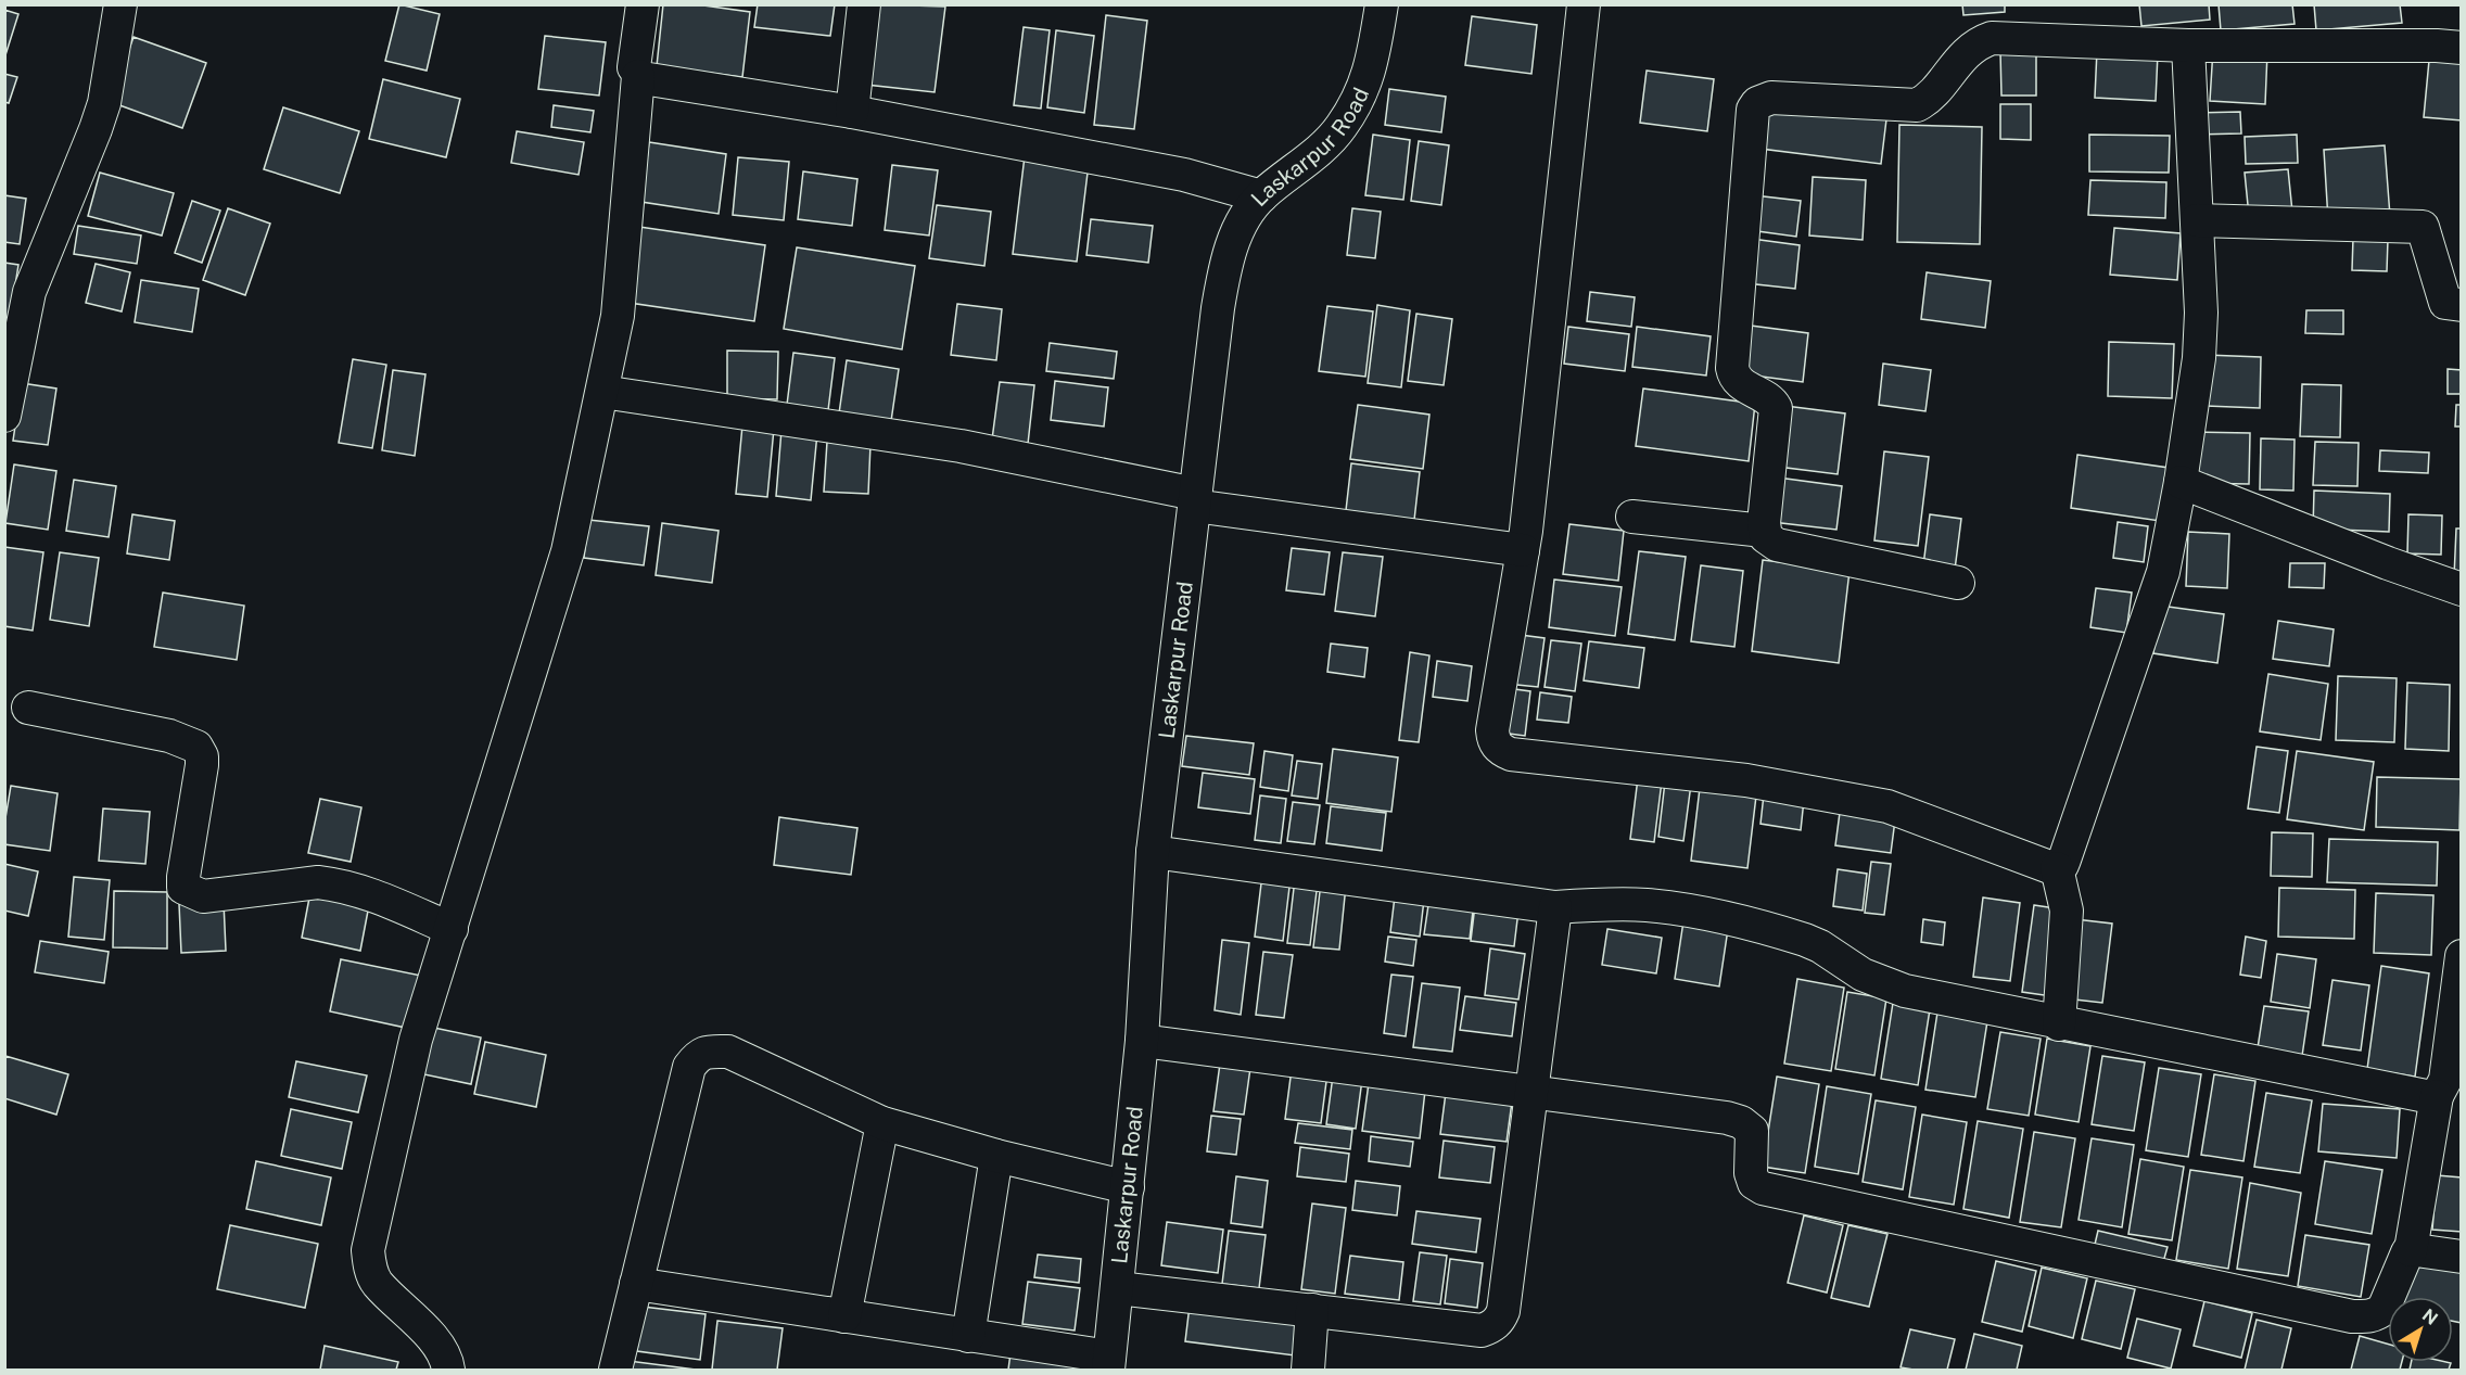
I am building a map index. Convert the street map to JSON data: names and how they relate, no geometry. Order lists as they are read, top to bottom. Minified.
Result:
{"streets":{"street":["Laskarpur Road"]},"north":"top right"}
